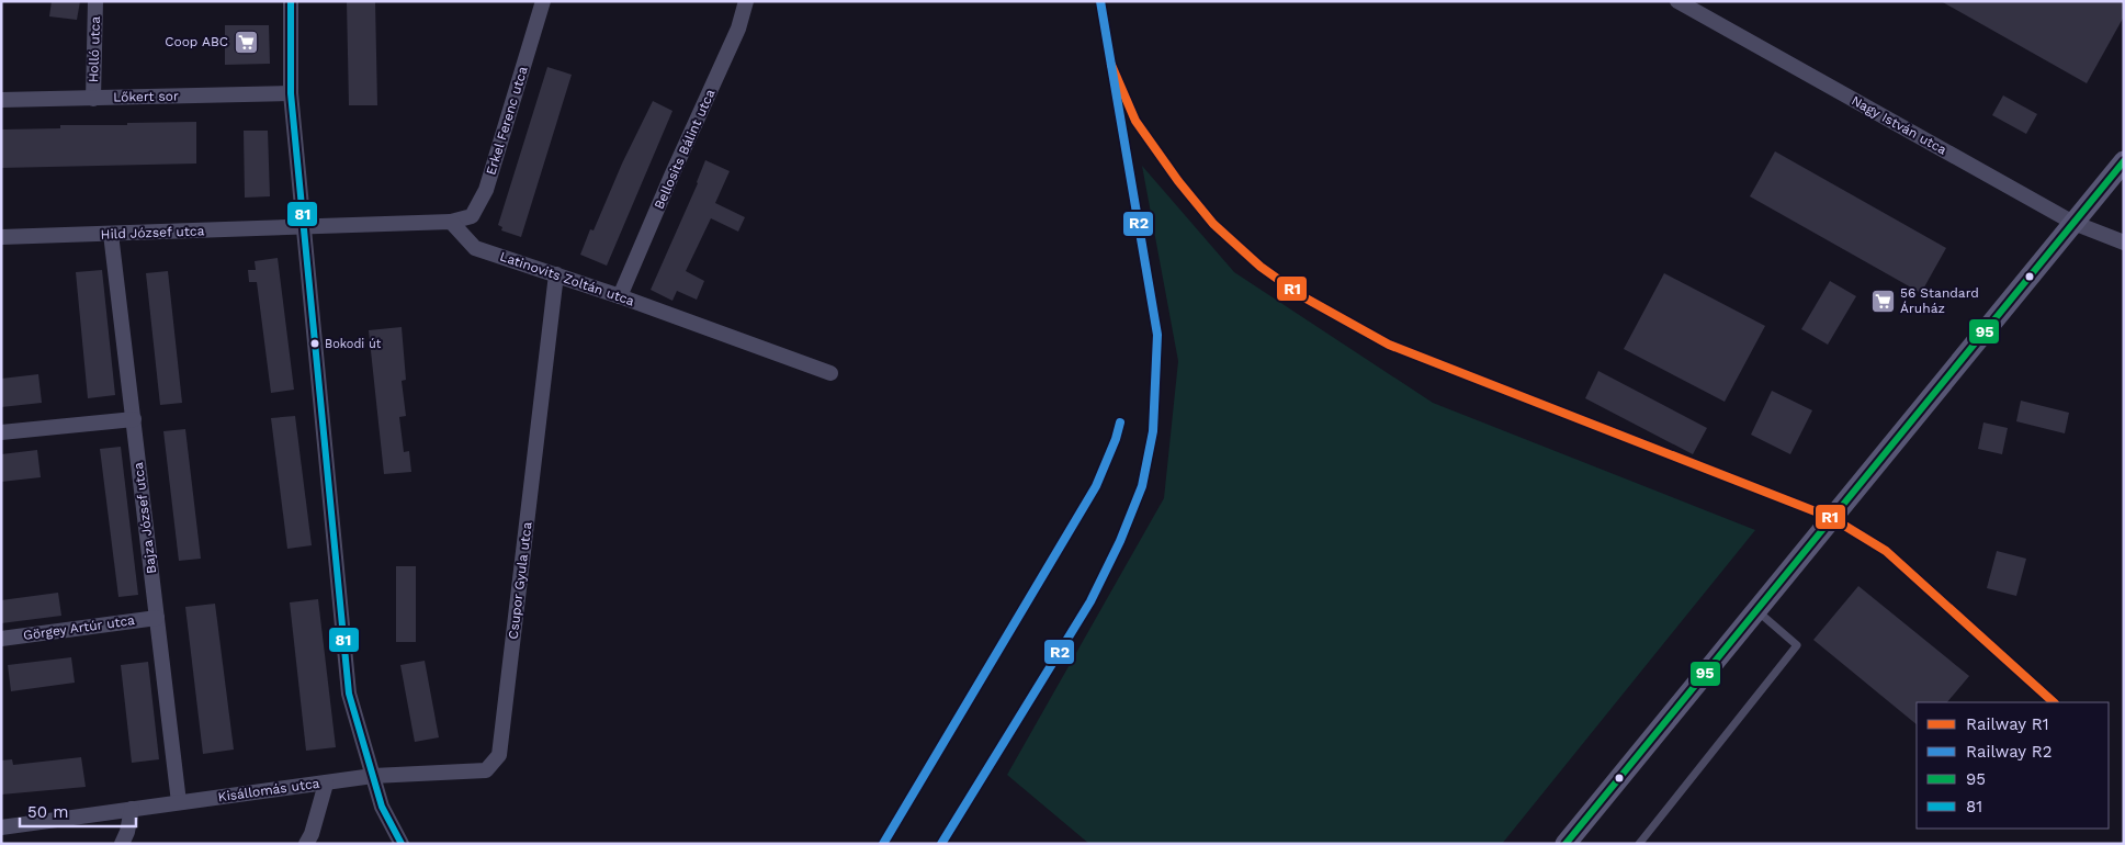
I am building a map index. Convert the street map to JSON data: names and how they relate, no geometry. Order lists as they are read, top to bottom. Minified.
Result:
{"streets":{"street":["Holló utca","Lőkert sor","Erkel Ferenc utca","Nagy István utca","Bellosits Bálint utca","Hild József utca","Latinovits Zoltán utca","Bajza József utca","Csupor Gyula utca","Görgey Artúr utca","Kisállomás utca"]},"crossings":[["Holló utca","Lőkert sor"],["Erkel Ferenc utca","Latinovits Zoltán utca"],["Bellosits Bálint utca","Latinovits Zoltán utca"],["Hild József utca","Bajza József utca"],["Latinovits Zoltán utca","Csupor Gyula utca"],["Bajza József utca","Görgey Artúr utca"],["Bajza József utca","Kisállomás utca"],["Csupor Gyula utca","Kisállomás utca"]],"places":{"supermarket":["Coop ABC","56 Standard Áruház"],"other":["Bokodi út"]},"lines":["rail line R2","transit line 81","rail line R1","transit line 95"],"legend":["Railway R1","Railway R2","95","81"],"scale_bar":"50 m"}
